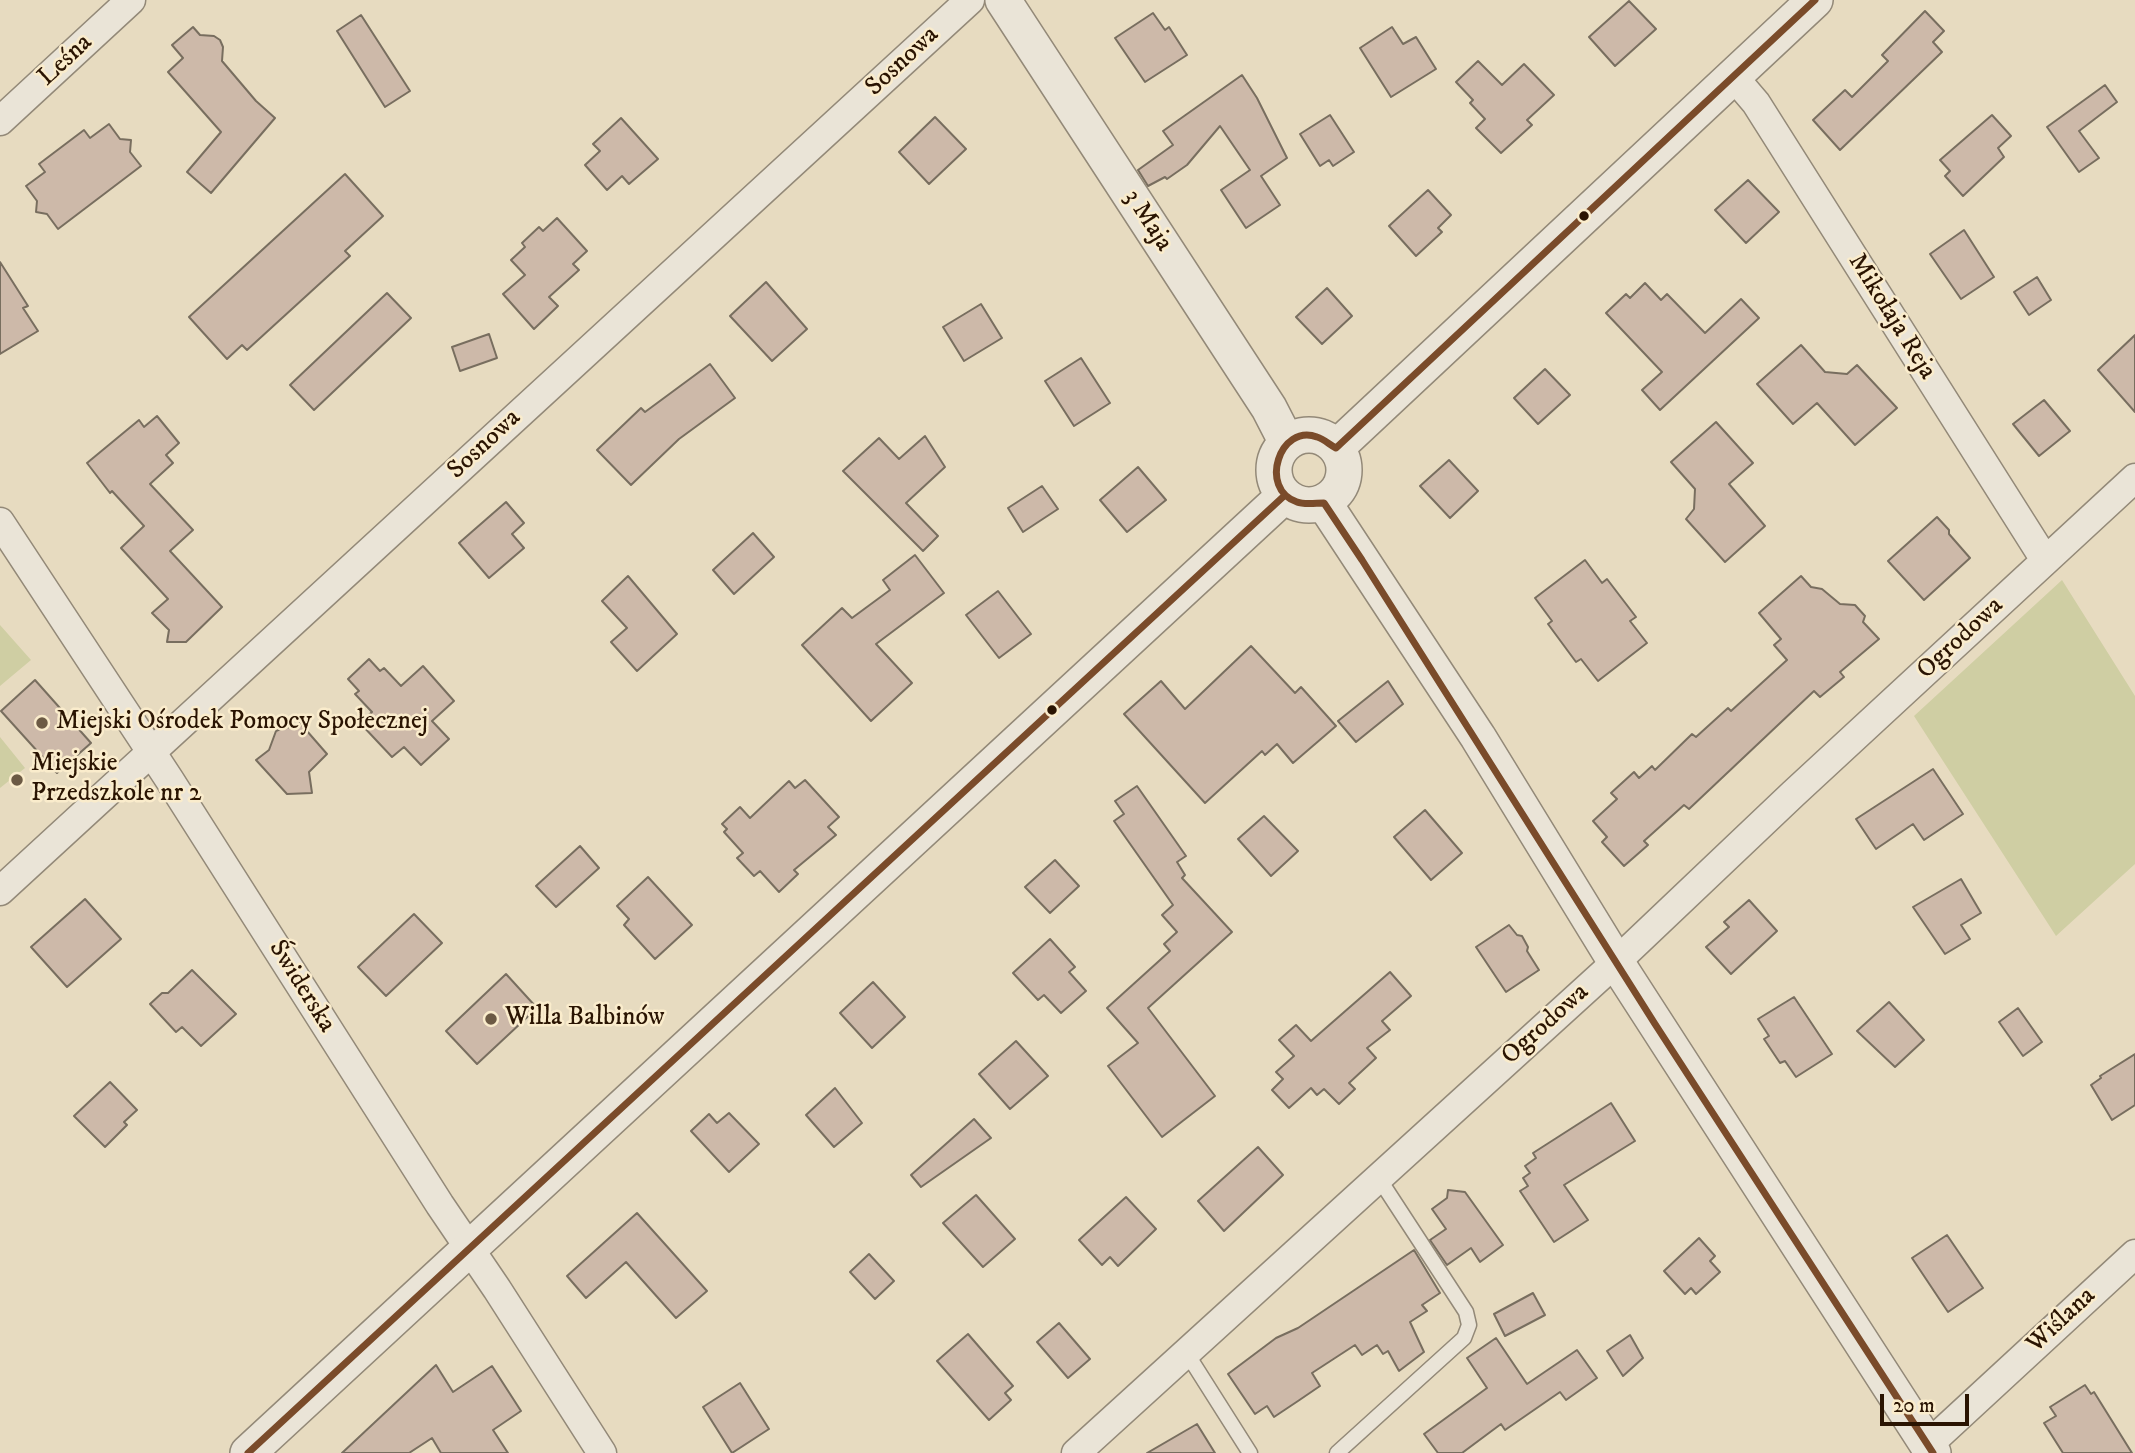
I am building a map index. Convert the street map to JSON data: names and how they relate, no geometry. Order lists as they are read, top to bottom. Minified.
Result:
{"streets":{"street":["Leśna","Sosnowa","3 Maja","Mikołaja Reja","Ogrodowa","Świderska","Wiślana"]},"crossings":[["Sosnowa","Świderska"],["Mikołaja Reja","Ogrodowa"]],"places":["Miejski Ośrodek Pomocy Społecznej","Miejskie Przedszkole nr 2","Willa Balbinów"],"scale_bar":"20 m"}
